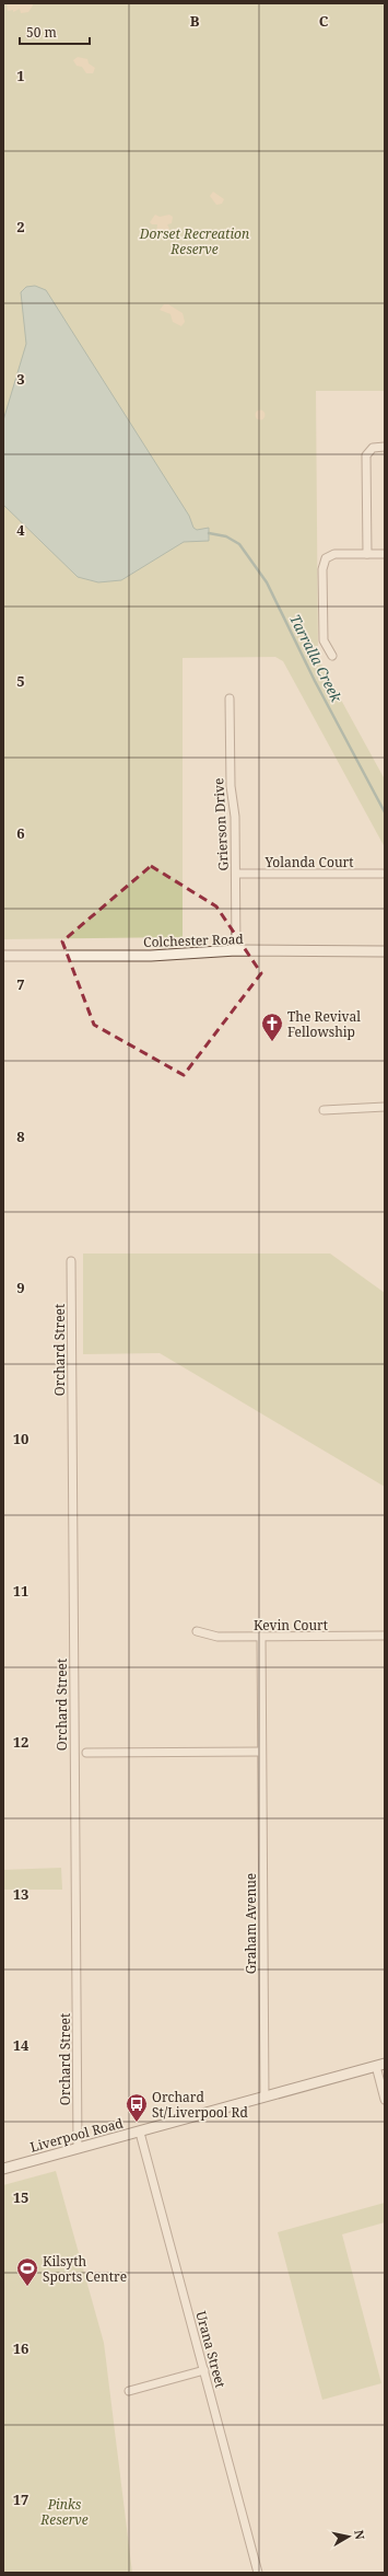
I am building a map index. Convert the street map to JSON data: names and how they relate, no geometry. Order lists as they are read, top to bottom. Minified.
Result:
{"streets":{"main road":["Colchester Road","Liverpool Road"],"street":["Grierson Drive","Yolanda Court","Orchard Street","Kevin Court","Graham Avenue","Urana Street"]},"crossings":[["Grierson Drive","Yolanda Court"],["Grierson Drive","Colchester Road"],["Orchard Street","Liverpool Road"],["Kevin Court","Graham Avenue"],["Graham Avenue","Liverpool Road"],["Liverpool Road","Urana Street"]],"water":["Tarralla Creek"],"parks":["Dorset Recreation Reserve","Pinks Reserve"],"places":{"church":["The Revival Fellowship"],"bus stop":["Orchard St/Liverpool Rd"],"sports":["Kilsyth Sports Centre"]},"scale_bar":"50 m","north":"right","grid":{"columns":["B","C"],"rows":["1","2","3","4","5","6","7","8","9","10","11","12","13","14","15","16","17"]}}
